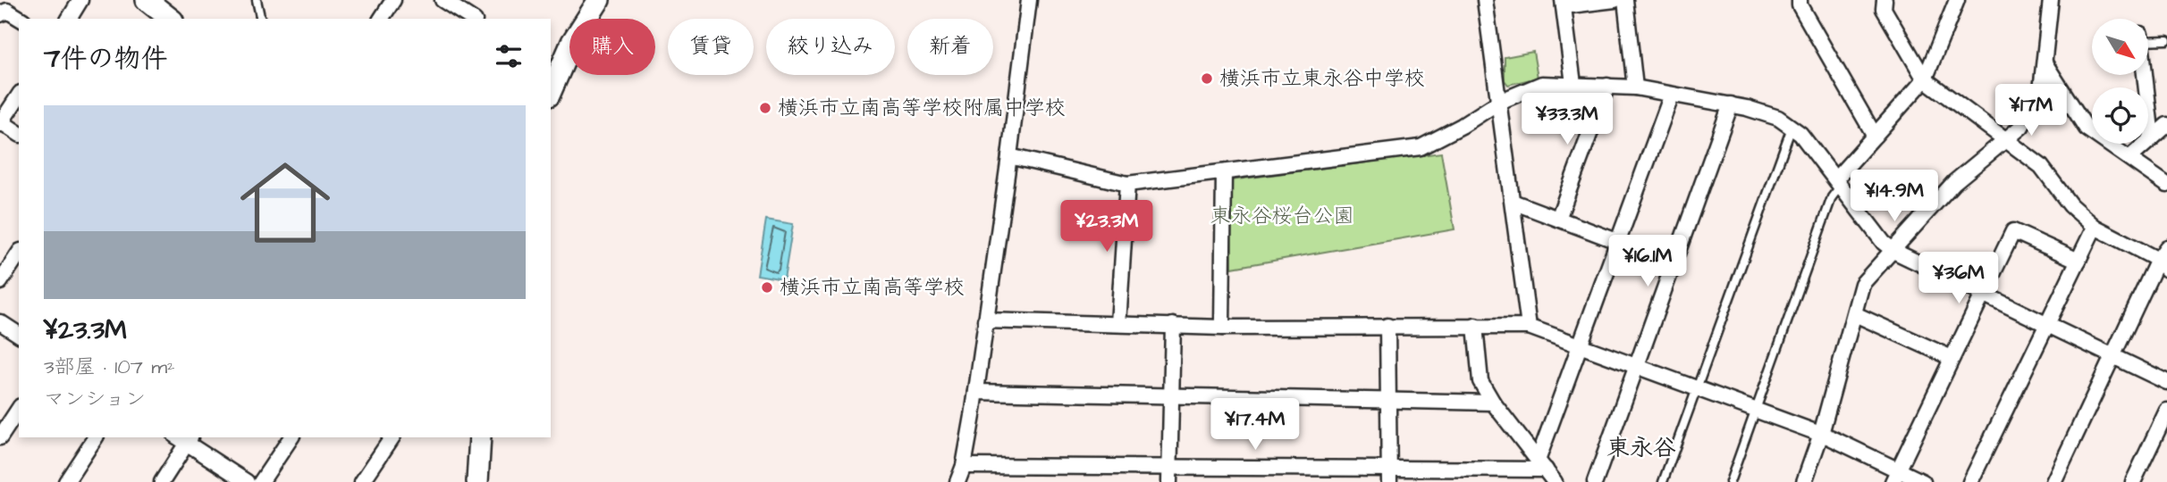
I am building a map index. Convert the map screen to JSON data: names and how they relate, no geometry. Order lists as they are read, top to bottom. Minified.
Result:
{"districts":["東永谷"],"parks":["東永谷桜台公園"],"places":["横浜市立東永谷中学校","横浜市立南高等学校附属中学校","横浜市立南高等学校"],"north":"bottom right","page":{"chip":["購入","賃貸","絞り込み","新着"],"heading":"7件の物件","price":["¥17M","¥33.3M","¥14.9M","¥23.3M","¥16.1M","¥36M","¥17.4M"],"list":[{"name":"¥23.3M","note":"3部屋 · 107 m² · マンション"}]}}
